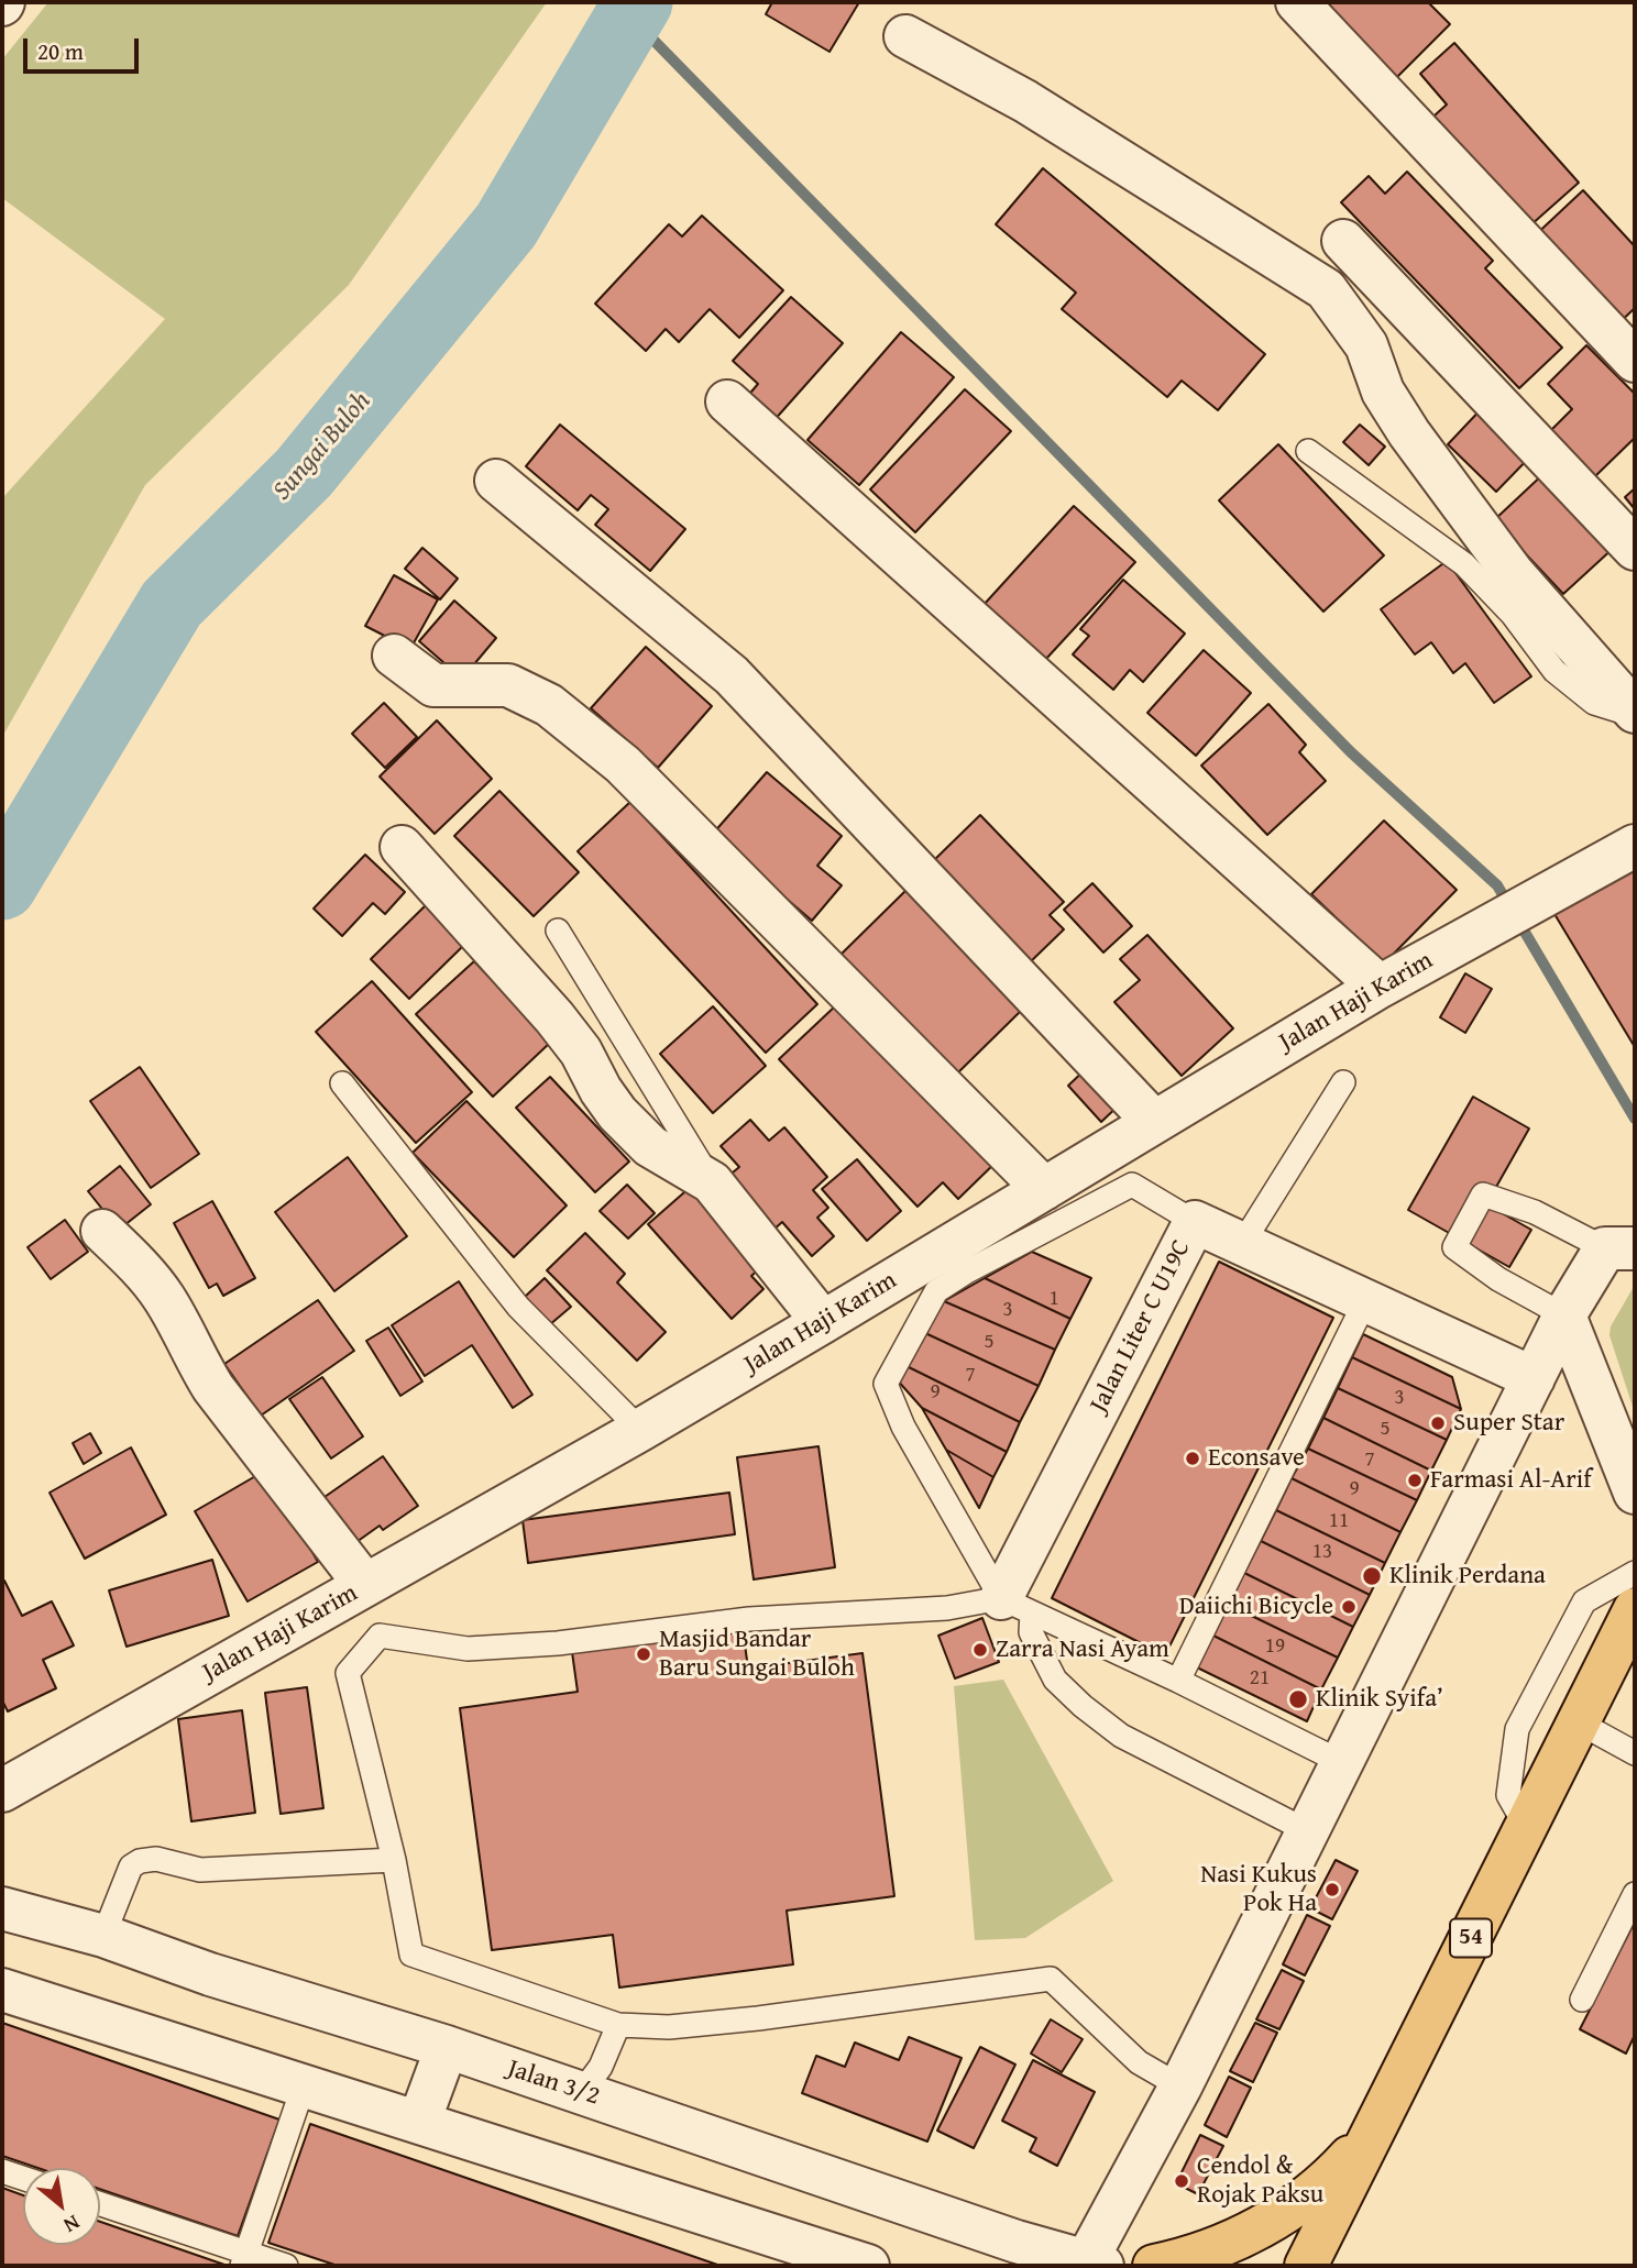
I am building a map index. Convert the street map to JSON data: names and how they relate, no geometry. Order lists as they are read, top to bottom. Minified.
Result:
{"streets":{"highway":["54"],"street":["Jalan Haji Karim","Jalan Liter C U19C","Jalan 3/2"]},"water":["Sungai Buloh"],"places":["Super Star","Econsave","Farmasi Al-Arif","Klinik Perdana","Daiichi Bicycle","Zarra Nasi Ayam","Masjid Bandar Baru Sungai Buloh","Klinik Syifa’","Nasi Kukus Pok Ha","Cendol & Rojak Paksu"],"house_numbers":["1","3","5","7","9","3","5","7","9","11","13","19","21"],"scale_bar":"20 m","north":"bottom right"}
